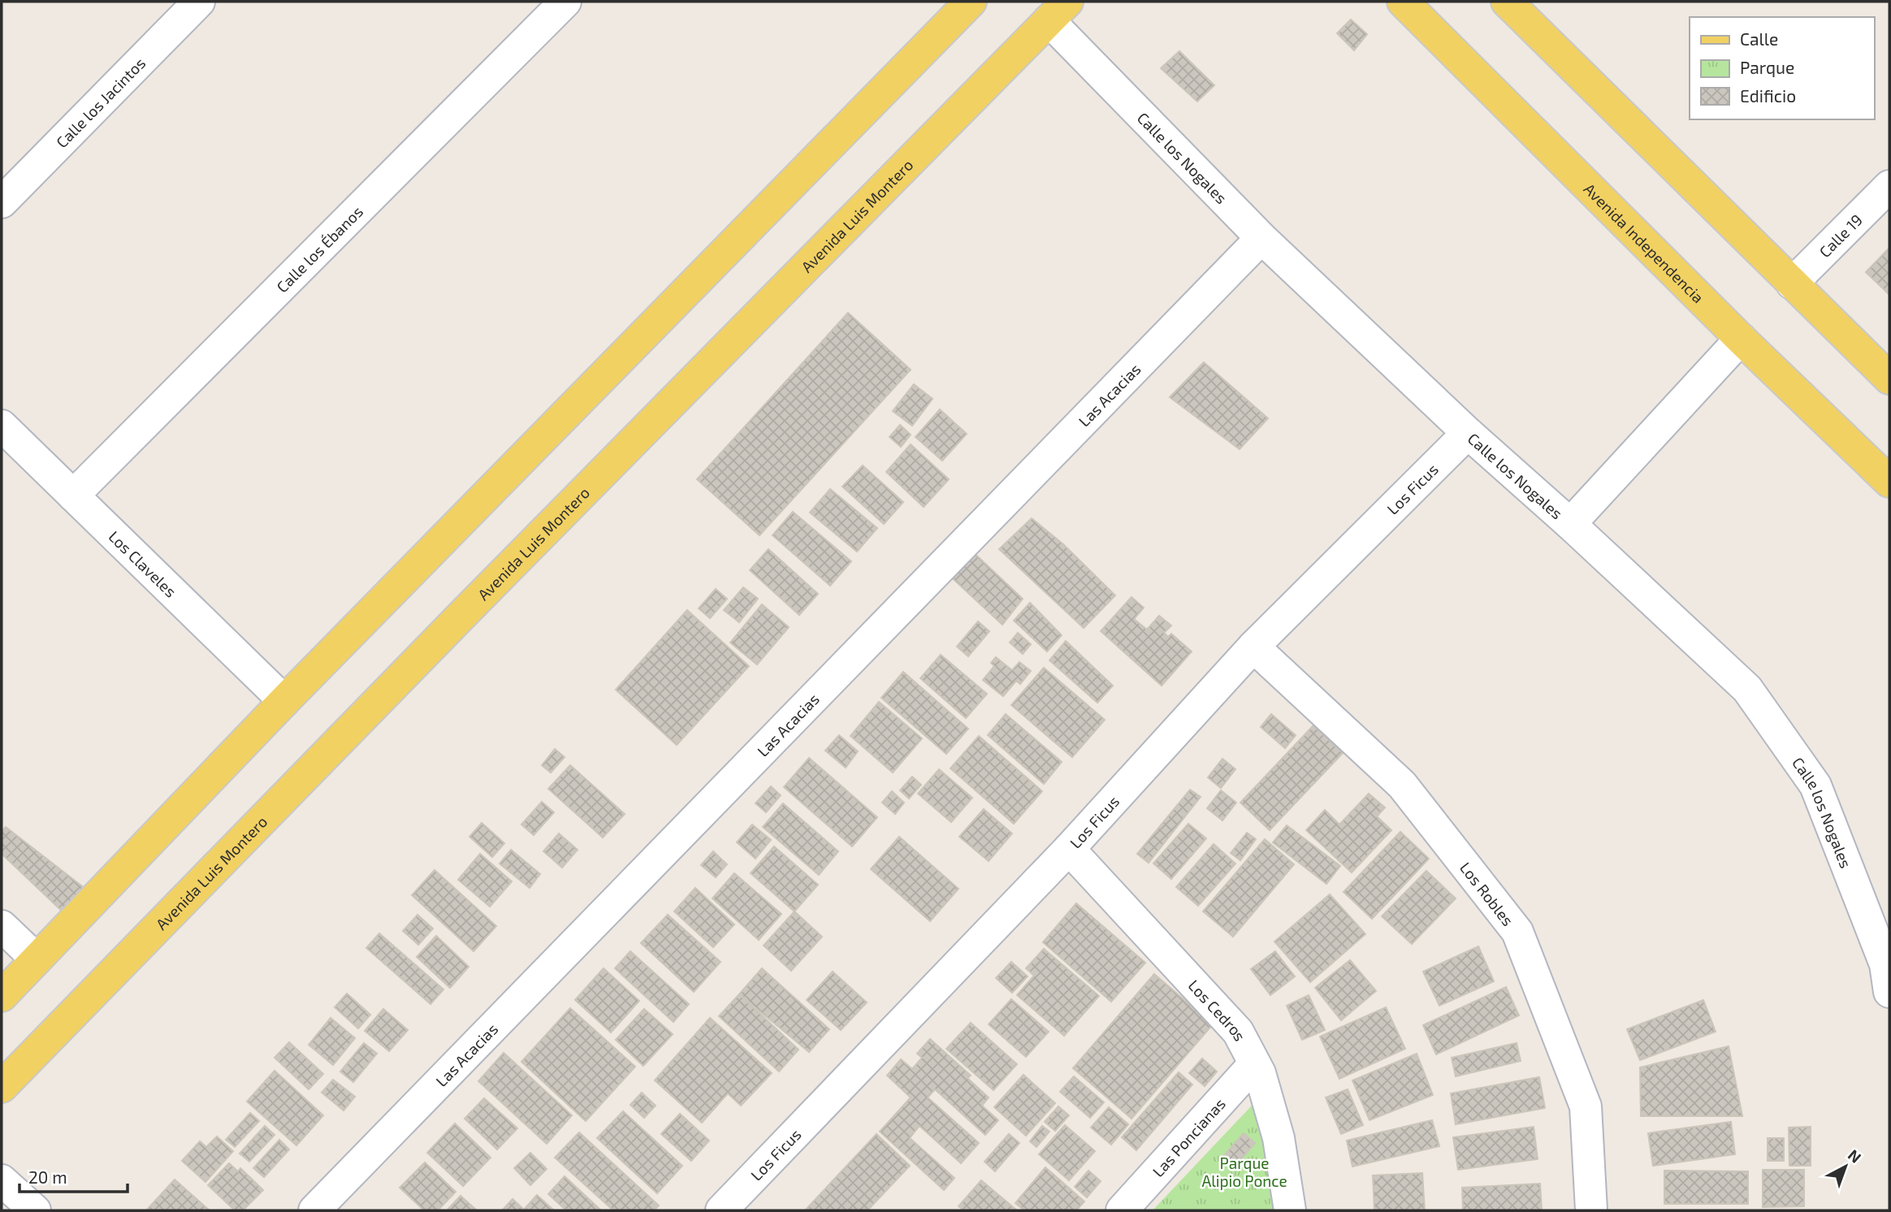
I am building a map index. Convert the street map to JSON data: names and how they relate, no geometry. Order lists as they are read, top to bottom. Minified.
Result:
{"streets":{"main road":["Avenida Luis Montero","Avenida Independencia"],"street":["Calle los Jacintos","Calle los Nogales","Calle 19","Calle los Ébanos","Las Acacias","Los Ficus","Los Claveles","Los Robles","Los Cedros","Las Poncianas"]},"crossings":[["Calle los Nogales","Avenida Luis Montero"],["Calle los Nogales","Las Acacias"],["Calle los Nogales","Los Ficus"],["Calle los Ébanos","Los Claveles"],["Los Ficus","Los Robles"],["Los Ficus","Los Cedros"],["Los Cedros","Las Poncianas"]],"parks":["Parque Alipio Ponce"],"legend":["Calle","Parque","Edificio"],"scale_bar":"20 m","north":"top right"}
